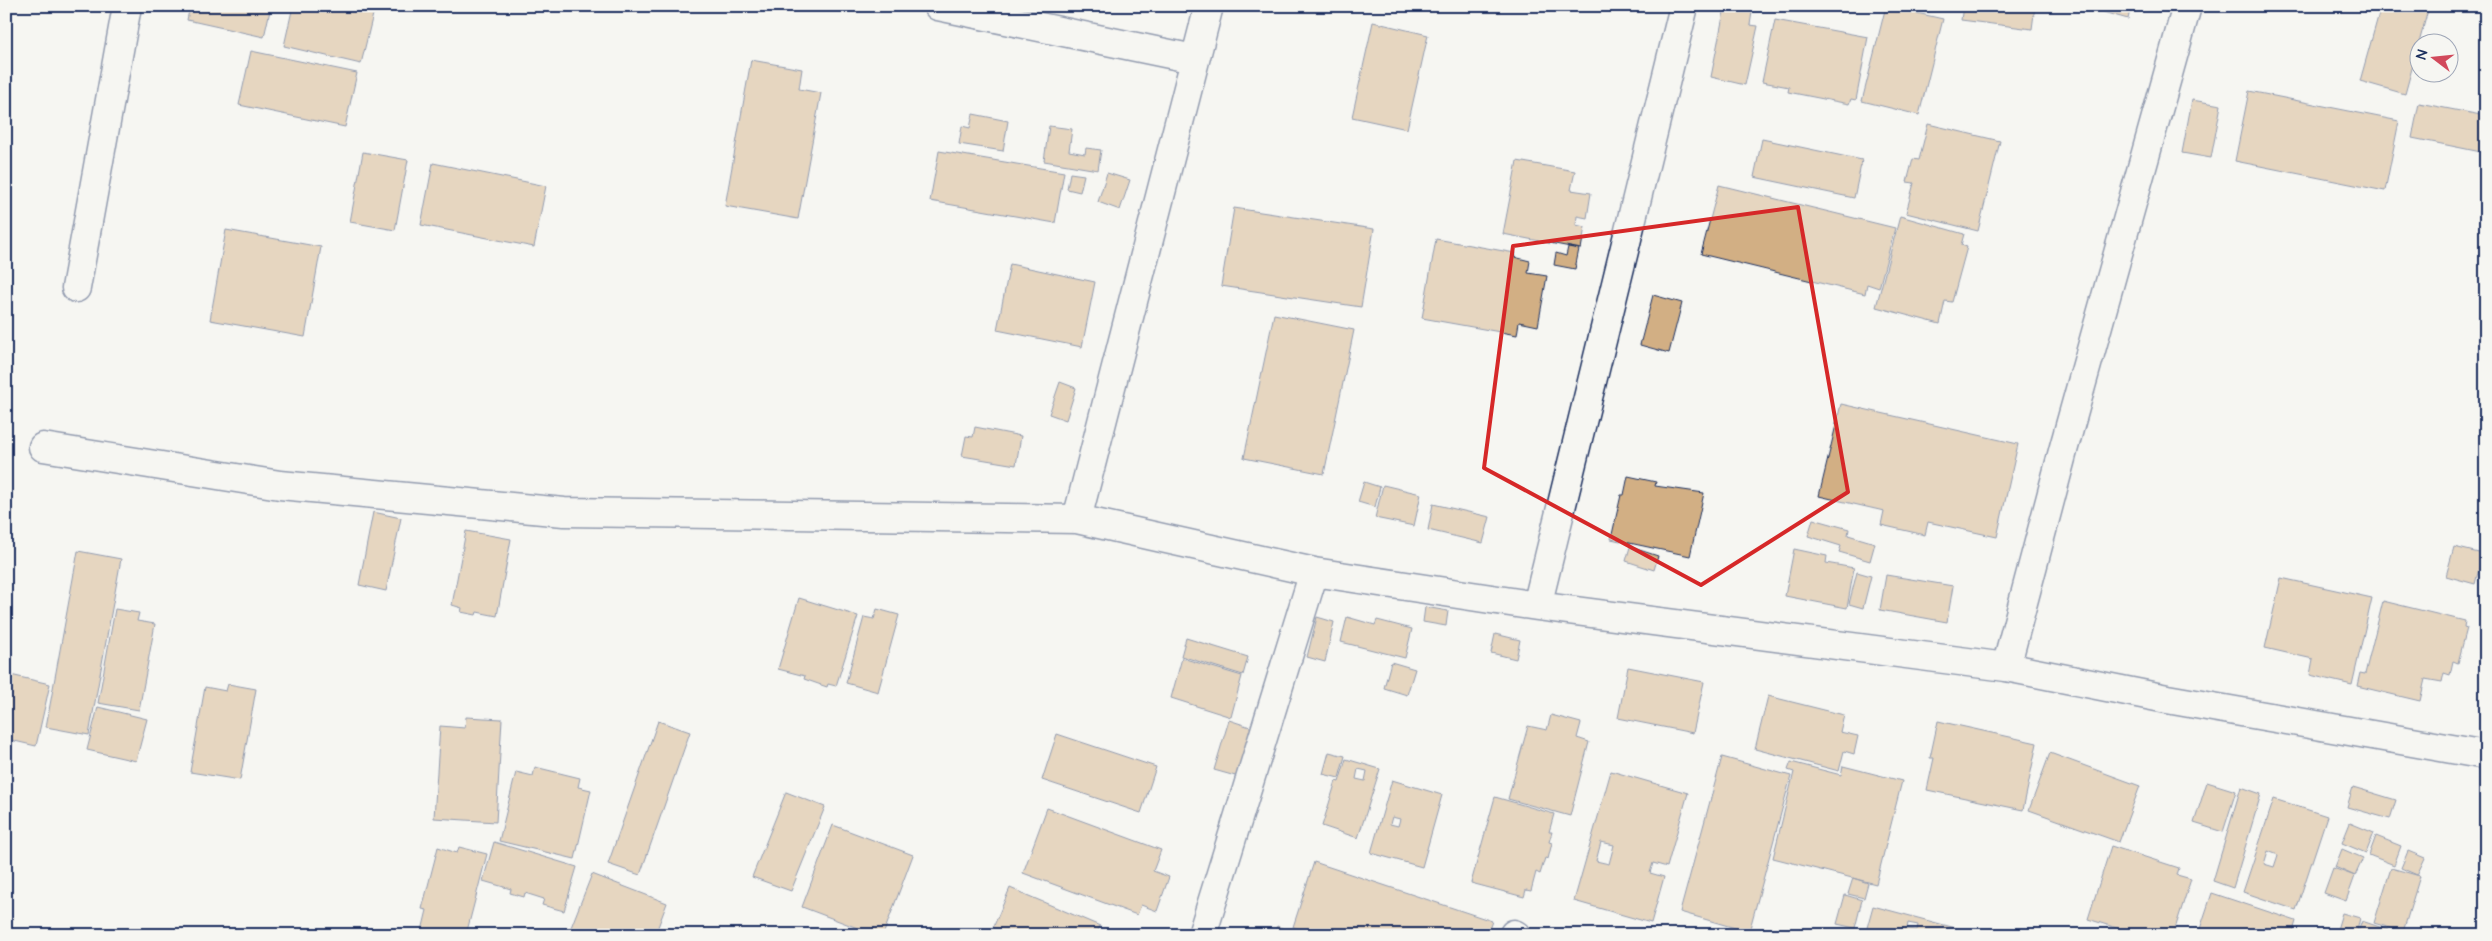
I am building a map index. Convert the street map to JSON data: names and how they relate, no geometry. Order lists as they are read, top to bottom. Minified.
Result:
{"north":"left"}
